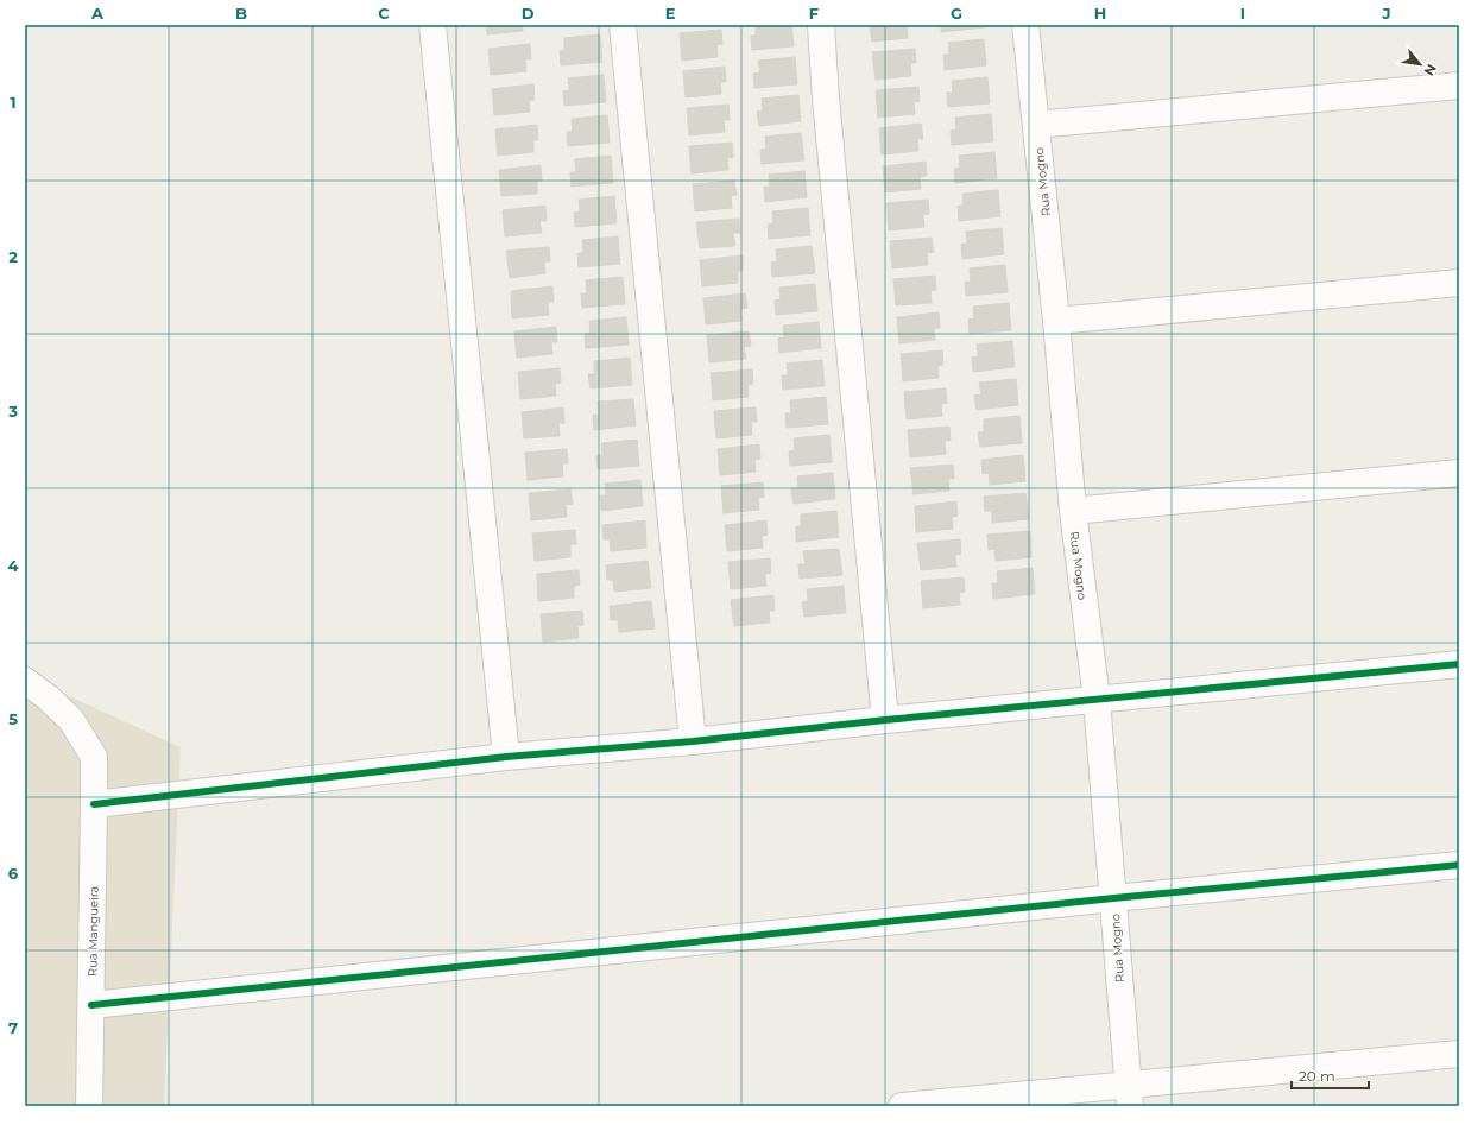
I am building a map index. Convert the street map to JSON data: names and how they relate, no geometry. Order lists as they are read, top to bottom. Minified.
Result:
{"streets":{"street":["Rua Mogno","Rua Mangueira"]},"scale_bar":"20 m","north":"bottom right","grid":{"columns":["A","B","C","D","E","F","G","H","I","J"],"rows":["1","2","3","4","5","6","7"]}}
